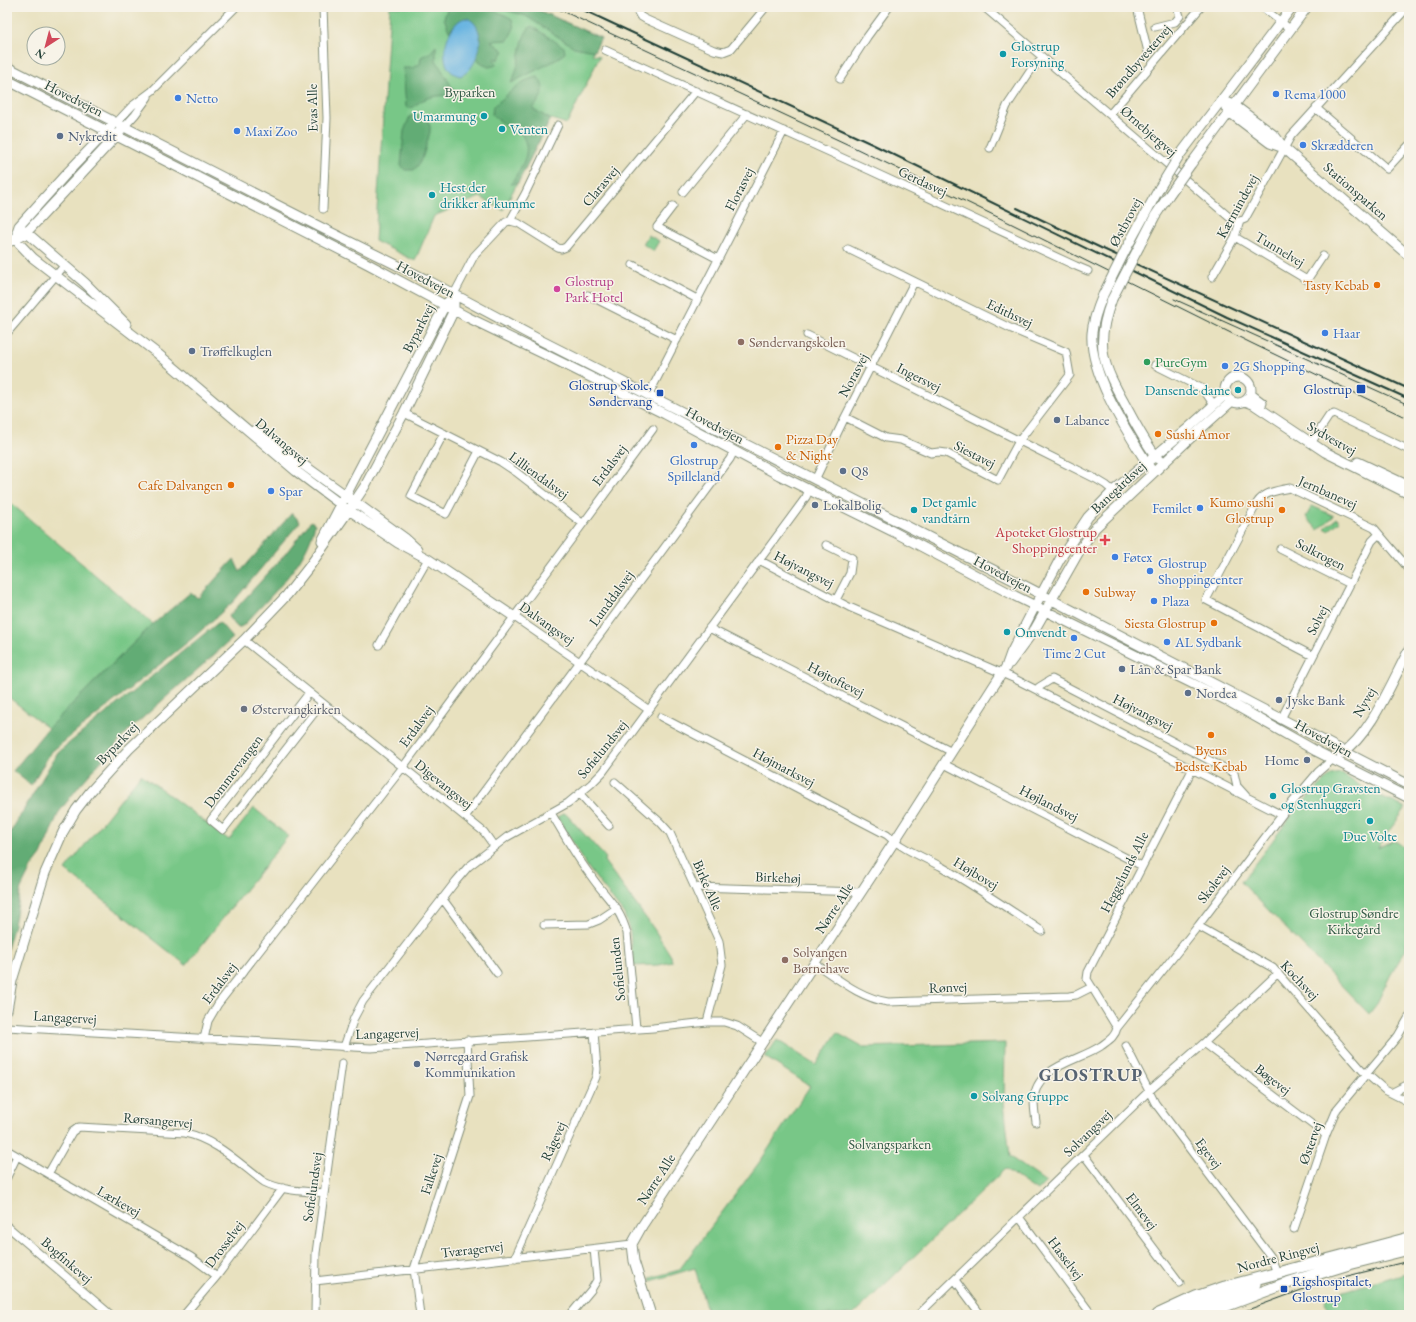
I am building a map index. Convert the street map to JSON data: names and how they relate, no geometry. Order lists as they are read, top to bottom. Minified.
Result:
{"streets":{"main road":["Nordre Ringvej"],"street":["Brøndbyvestervej","Hovedvejen","Evas Alle","Ørnebjergvej","Gerdasvej","Clarasvej","Florasvej","Stationsparken","Kærmindevej","Østbrovej","Tunnelvej","Edithsvej","Byparkvej","Norasvej","Ingersvej","Sydvestvej","Dalvangsvej","Siestavej","Erdalsvej","Lilliendalsvej","Banegårdsvej","Jernbanevej","Solkrogen","Højvangsvej","Lunddalsvej","Solvej","Højtoftevej","Nyvej","Sofielundsvej","Højmarksvej","Dommervangen","Digevangsvej","Højlandsvej","Heggelunds Alle","Højbovej","Birkehøj","Skolevej","Birke Alle","Nørre Alle","Sofielunden","Kochsvej","Rønvej","Langagervej","Bøgevej","Rørsangervej","Solvangsvej","Rågevej","Østervej","Egevej","Falkevej","Lærkevej","Elmevej","Drosselvej","Tværagervej","Hasselvej","Bogfinkevej"]},"crossings":[["Brøndbyvestervej","Ørnebjergvej"],["Hovedvejen","Florasvej"],["Hovedvejen","Byparkvej"],["Hovedvejen","Norasvej"],["Hovedvejen","Banegårdsvej"],["Hovedvejen","Lunddalsvej"],["Hovedvejen","Solvej"],["Hovedvejen","Nyvej"],["Hovedvejen","Sofielundsvej"],["Hovedvejen","Skolevej"],["Hovedvejen","Nørre Alle"],["Ørnebjergvej","Kærmindevej"],["Gerdasvej","Clarasvej"],["Gerdasvej","Florasvej"],["Stationsparken","Kærmindevej"],["Stationsparken","Østbrovej"],["Kærmindevej","Tunnelvej"],["Østbrovej","Banegårdsvej"],["Edithsvej","Norasvej"],["Edithsvej","Ingersvej"],["Edithsvej","Siestavej"],["Byparkvej","Dalvangsvej"],["Byparkvej","Lilliendalsvej"],["Byparkvej","Digevangsvej"],["Norasvej","Ingersvej"],["Norasvej","Siestavej"],["Ingersvej","Siestavej"],["Sydvestvej","Banegårdsvej"],["Dalvangsvej","Erdalsvej"],["Dalvangsvej","Lunddalsvej"],["Dalvangsvej","Sofielundsvej"],["Erdalsvej","Lilliendalsvej"],["Erdalsvej","Digevangsvej"],["Erdalsvej","Langagervej"],["Banegårdsvej","Nørre Alle"],["Jernbanevej","Solvej"],["Solkrogen","Solvej"],["Højvangsvej","Sofielundsvej"],["Højvangsvej","Heggelunds Alle"],["Højvangsvej","Skolevej"],["Højvangsvej","Nørre Alle"],["Lunddalsvej","Digevangsvej"],["Højtoftevej","Sofielundsvej"],["Højtoftevej","Nørre Alle"],["Nyvej","Skolevej"],["Sofielundsvej","Digevangsvej"],["Sofielundsvej","Sofielunden"],["Sofielundsvej","Langagervej"],["Sofielundsvej","Rørsangervej"],["Sofielundsvej","Tværagervej"],["Højmarksvej","Højbovej"],["Højmarksvej","Nørre Alle"],["Dommervangen","Digevangsvej"],["Højlandsvej","Heggelunds Alle"],["Højlandsvej","Nørre Alle"],["Heggelunds Alle","Rønvej"],["Højbovej","Nørre Alle"],["Birkehøj","Birke Alle"],["Birkehøj","Nørre Alle"],["Skolevej","Kochsvej"],["Birke Alle","Langagervej"],["Nørre Alle","Rønvej"],["Nørre Alle","Langagervej"],["Nørre Alle","Tværagervej"],["Sofielunden","Langagervej"],["Kochsvej","Solvangsvej"],["Kochsvej","Østervej"],["Langagervej","Rågevej"],["Langagervej","Falkevej"],["Bøgevej","Solvangsvej"],["Bøgevej","Østervej"],["Rørsangervej","Lærkevej"],["Rørsangervej","Drosselvej"],["Solvangsvej","Egevej"],["Solvangsvej","Elmevej"],["Solvangsvej","Hasselvej"],["Rågevej","Tværagervej"],["Egevej","Nordre Ringvej"],["Falkevej","Tværagervej"],["Lærkevej","Drosselvej"]],"districts":["GLOSTRUP"],"parks":["Byparken","Glostrup Søndre Kirkegård","Solvangsparken"],"places":{"other":["Glostrup Forsyning","Rema 1000","Netto","Umarmung","Venten","Maxi Zoo","Nykredit","Skrædderen","Hest der drikker af kumme","Tasty Kebab","Glostrup Park Hotel","Haar","Søndervangskolen","Trøffelkuglen","PureGym","2G Shopping","Dansende dame","Labance","Sushi Amor","Glostrup Spilleland","Pizza Day & Night","Q8","Cafe Dalvangen","Spar","LokalBolig","Femilet","Det gamle vandtårn","Kumo sushi Glostrup","Føtex","Glostrup Shoppingcenter","Subway","Plaza","Siesta Glostrup","Omvendt","Time 2 Cut","AL Sydbank","Lån & Spar Bank","Nordea","Jyske Bank","Østervangkirken","Byens Bedste Kebab","Home","Glostrup Gravsten og Stenhuggeri","Due Volte","Solvangen Børnehave","Nørregaard Grafisk Kommunikation","Solvang Gruppe"],"transit":["Glostrup","Glostrup Skole, Søndervang","Rigshospitalet, Glostrup"],"health":["Apoteket Glostrup Shoppingcenter"]},"north":"bottom left"}
